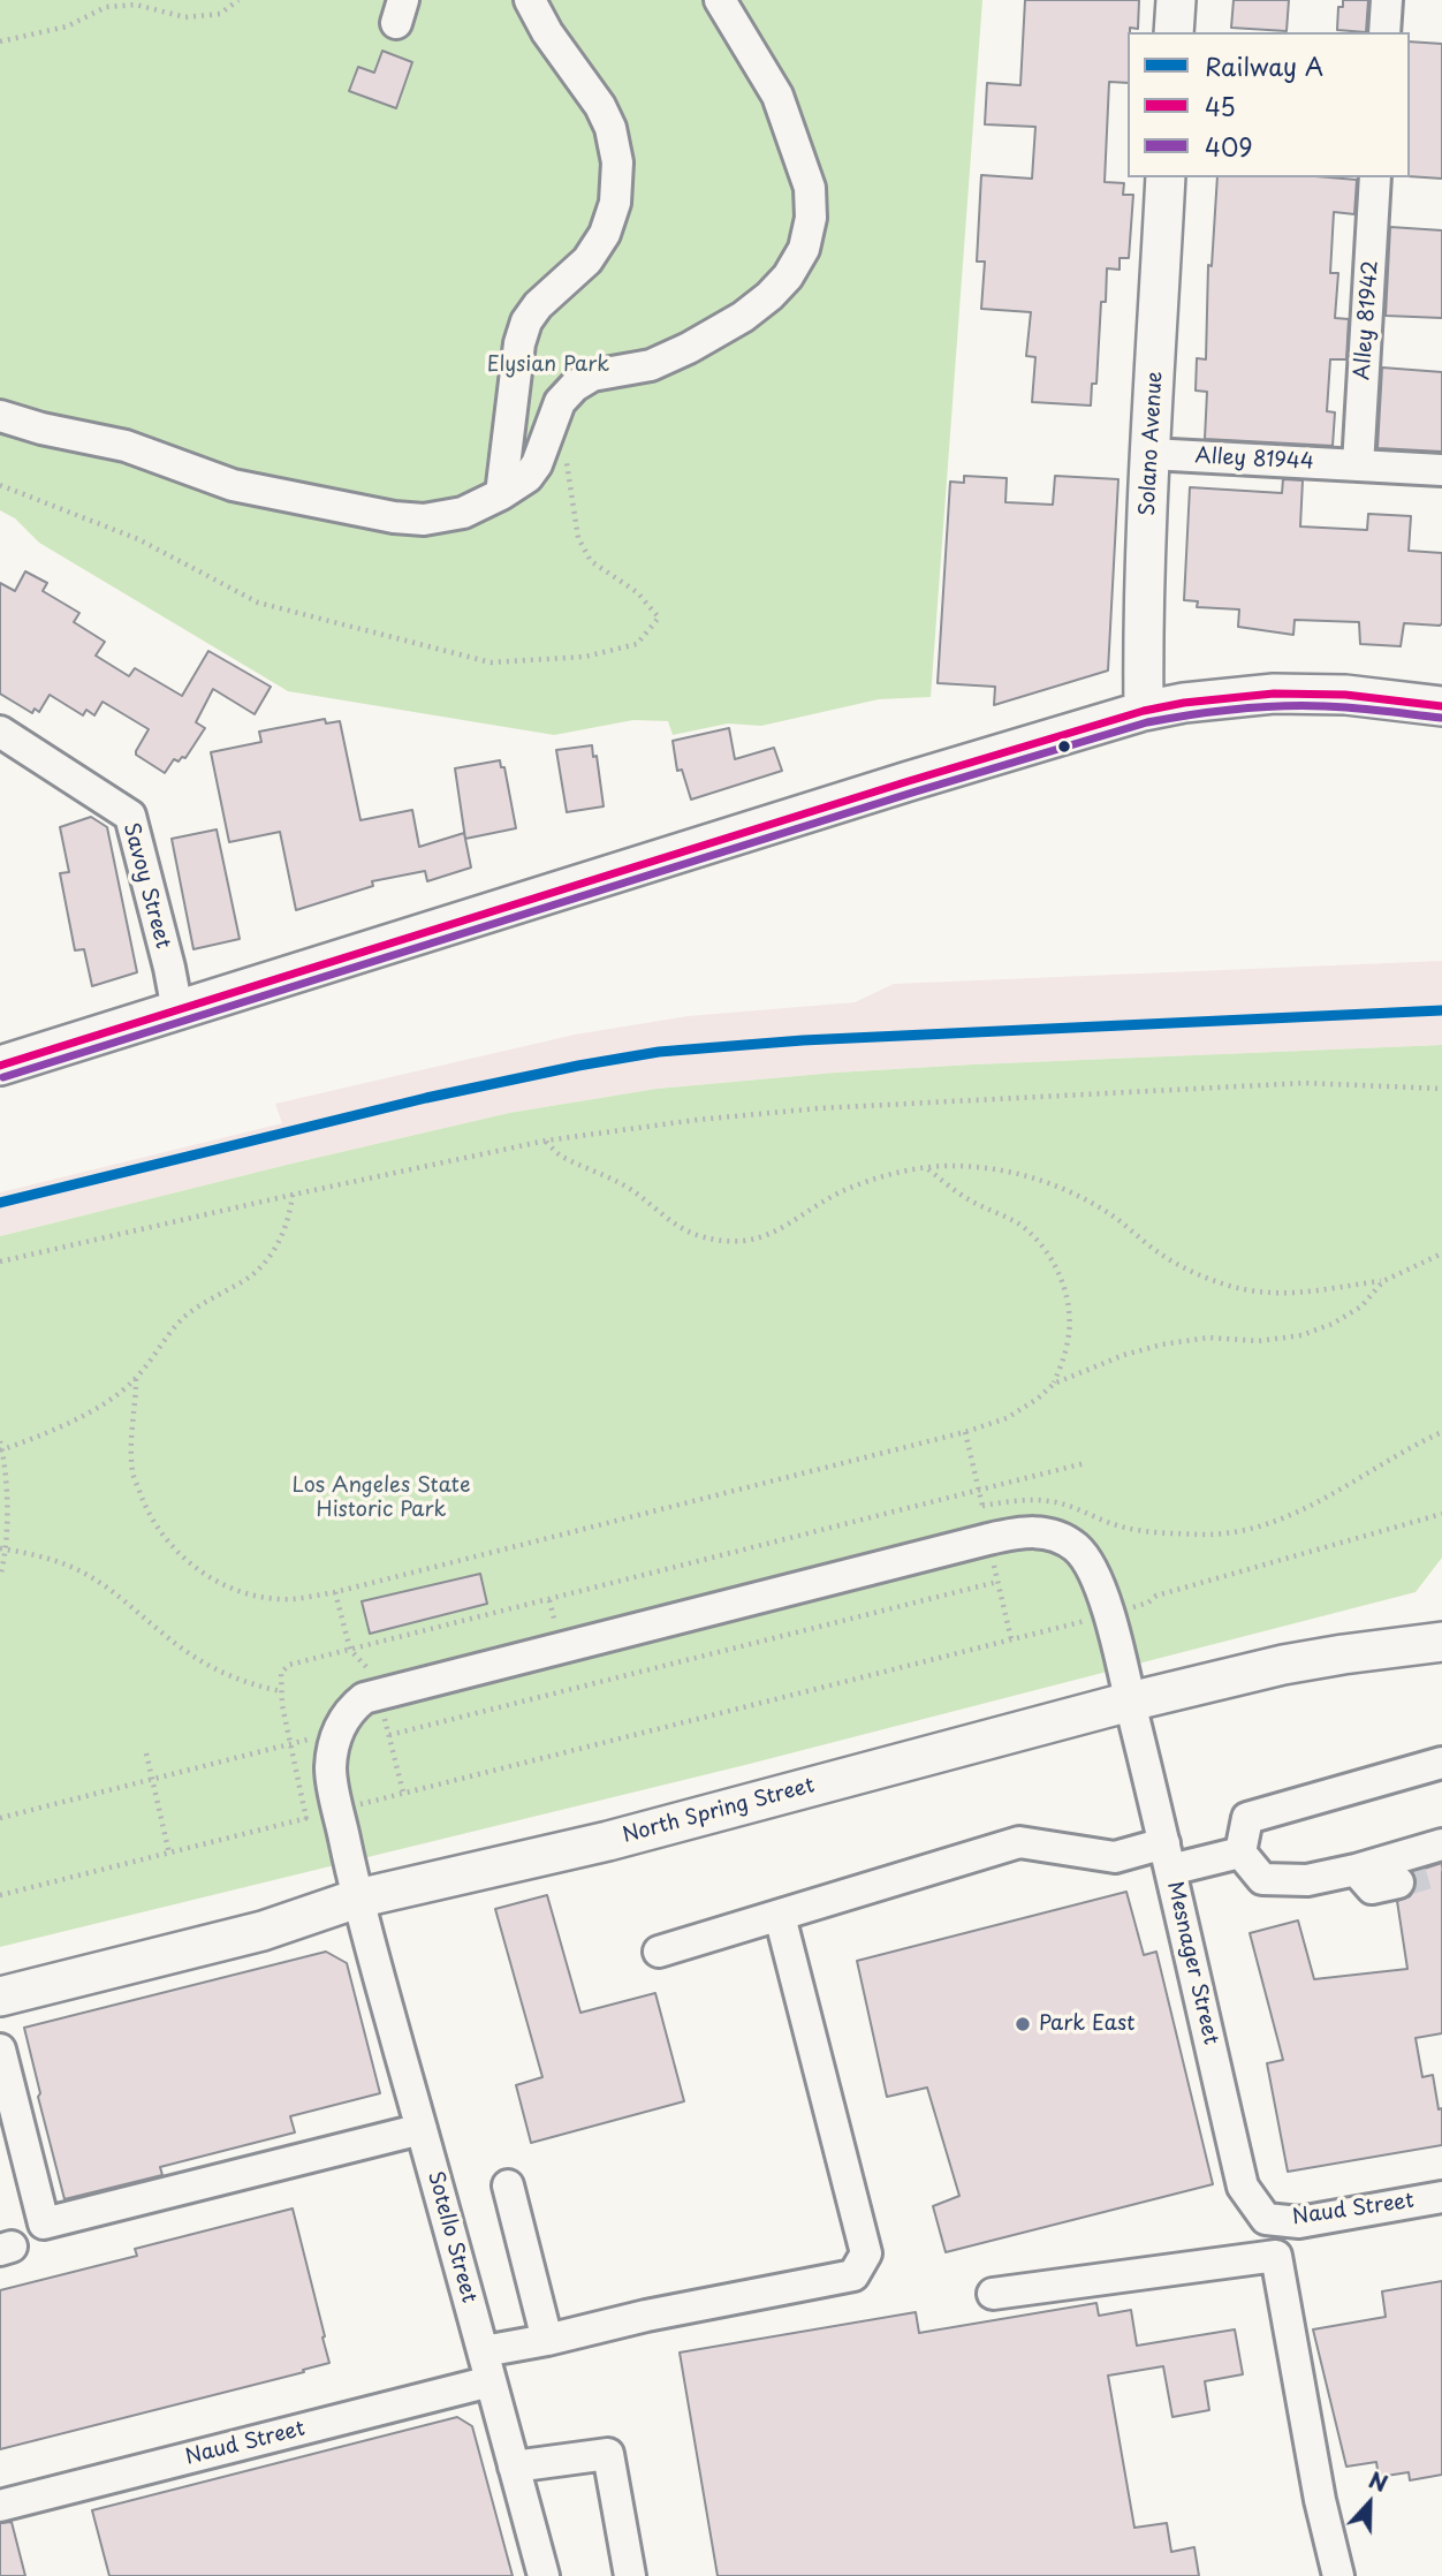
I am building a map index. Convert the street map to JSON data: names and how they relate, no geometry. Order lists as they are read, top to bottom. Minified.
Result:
{"streets":{"main road":["Solano Avenue","North Spring Street"],"street":["Alley 81942","Alley 81944","Savoy Street","Mesnager Street","Naud Street","Sotello Street"]},"crossings":[["Alley 81942","Alley 81944"],["Solano Avenue","Alley 81944"],["North Spring Street","Mesnager Street"],["North Spring Street","Sotello Street"],["Mesnager Street","Naud Street"],["Mesnager Street","Sotello Street"],["Naud Street","Sotello Street"]],"parks":["Elysian Park","Los Angeles State Historic Park"],"places":["Park East"],"lines":["transit line 45","transit line 409","rail line A"],"legend":["Railway A","45","409"],"north":"top"}
